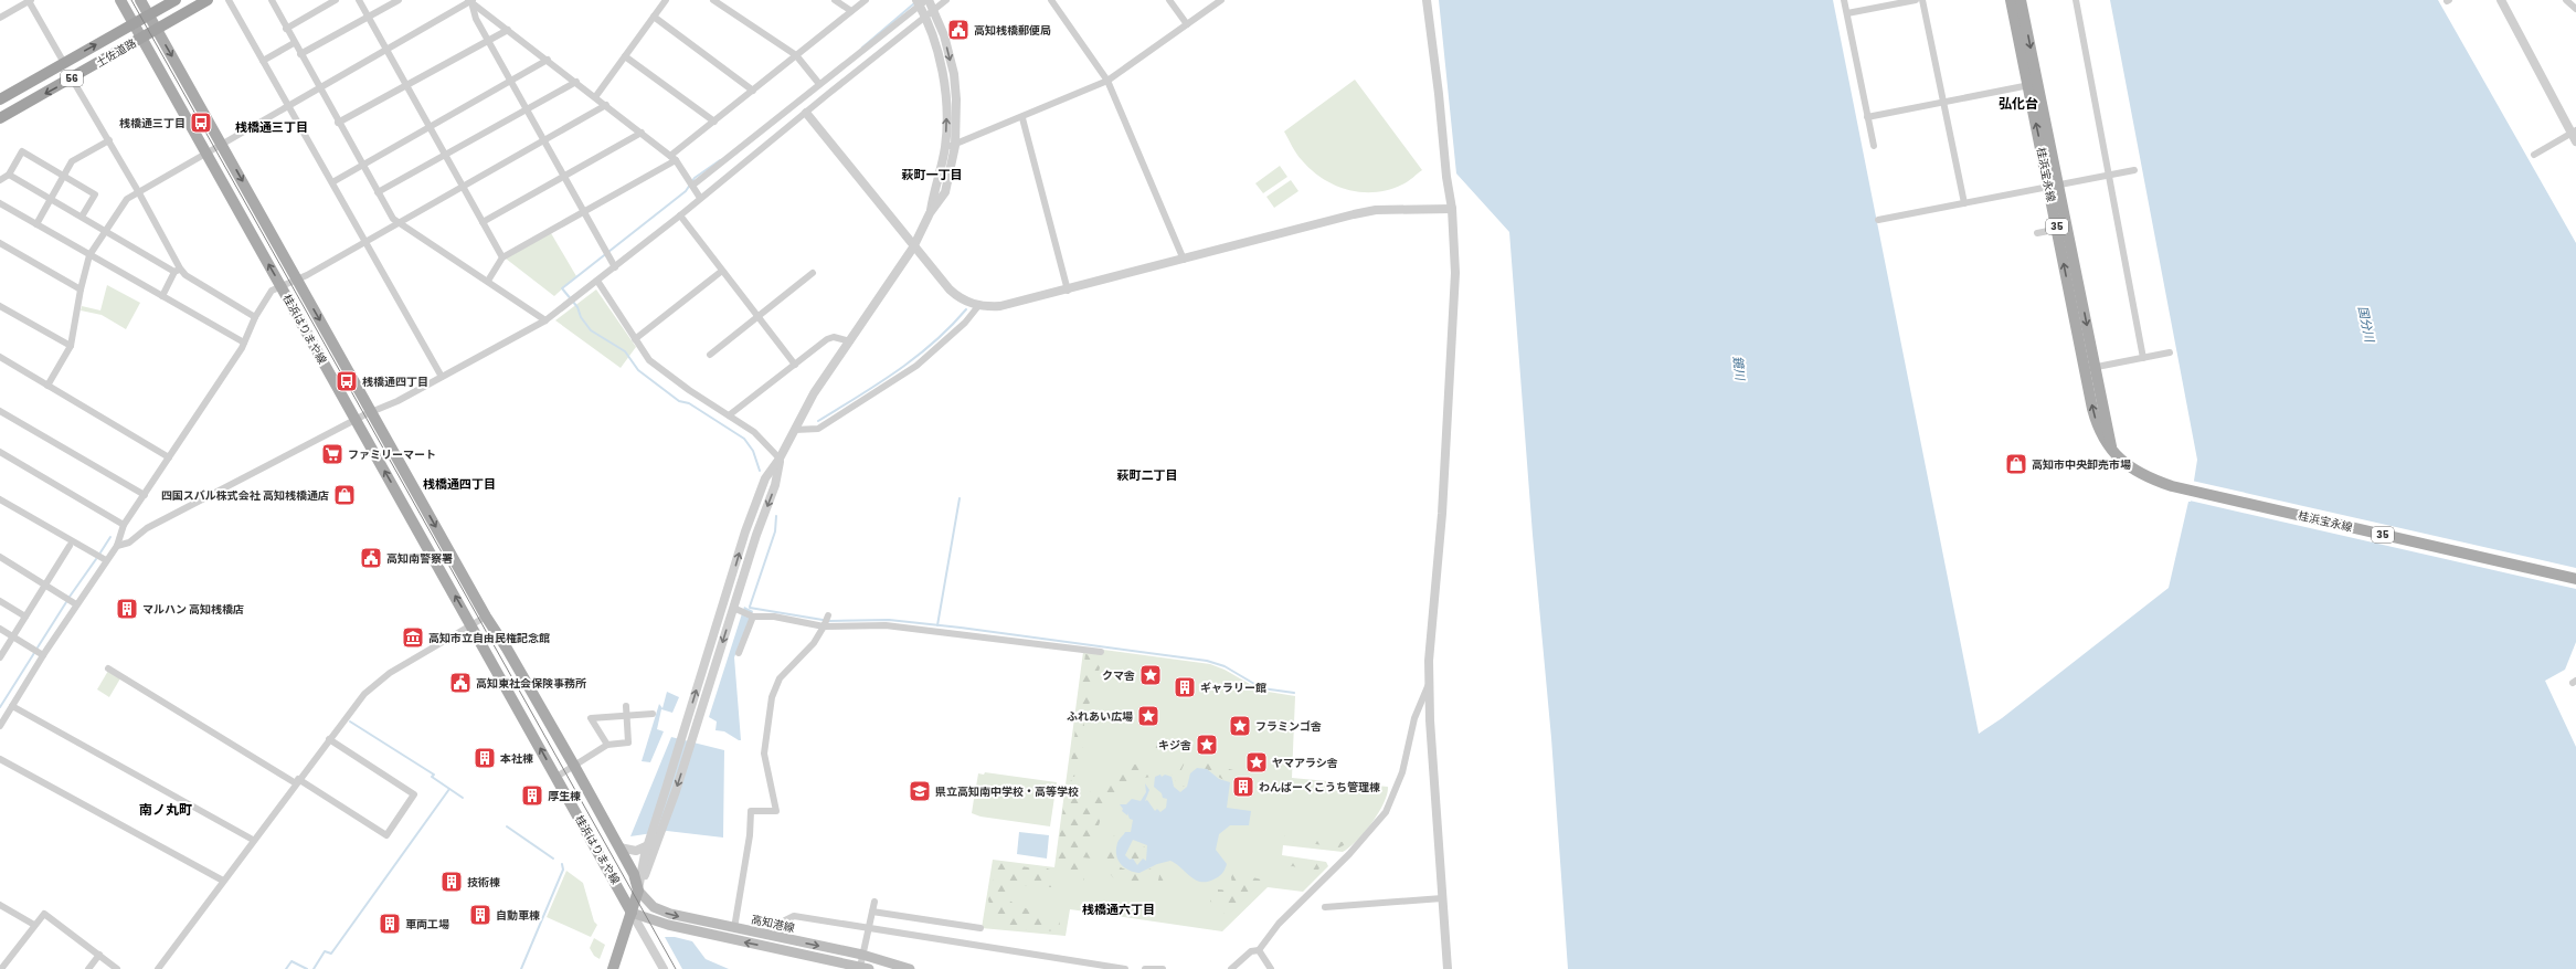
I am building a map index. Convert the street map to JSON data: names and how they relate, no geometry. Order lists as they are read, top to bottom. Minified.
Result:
{"streets":{"highway":["土佐道路","56"],"main road":["桂浜宝永線","35","桂浜はりまや線","高知港線"]},"crossings":[["土佐道路","桂浜はりまや線"],["桂浜はりまや線","高知港線"]],"districts":["弘化台","桟橋通三丁目","萩町一丁目","萩町二丁目","桟橋通四丁目","南ノ丸町","桟橋通六丁目"],"water":["国分川","鏡川"],"places":{"public building":["高知桟橋郵便局","高知南警察署","高知東社会保険事務所"],"bus stop":["桟橋通三丁目","桟橋通四丁目"],"supermarket":["ファミリーマート"],"shop":["高知市中央卸売市場","四国スバル株式会社 高知桟橋通店"],"building":["マルハン 高知桟橋店","ギャラリー館","本社棟","わんぱーくこうち管理棟","厚生棟","技術棟","自動車棟","車両工場"],"museum":["高知市立自由民権記念館"],"place":["クマ舎","ふれあい広場","フラミンゴ舎","キジ舎","ヤマアラシ舎"],"school or university":["県立高知南中学校・高等学校"]}}
